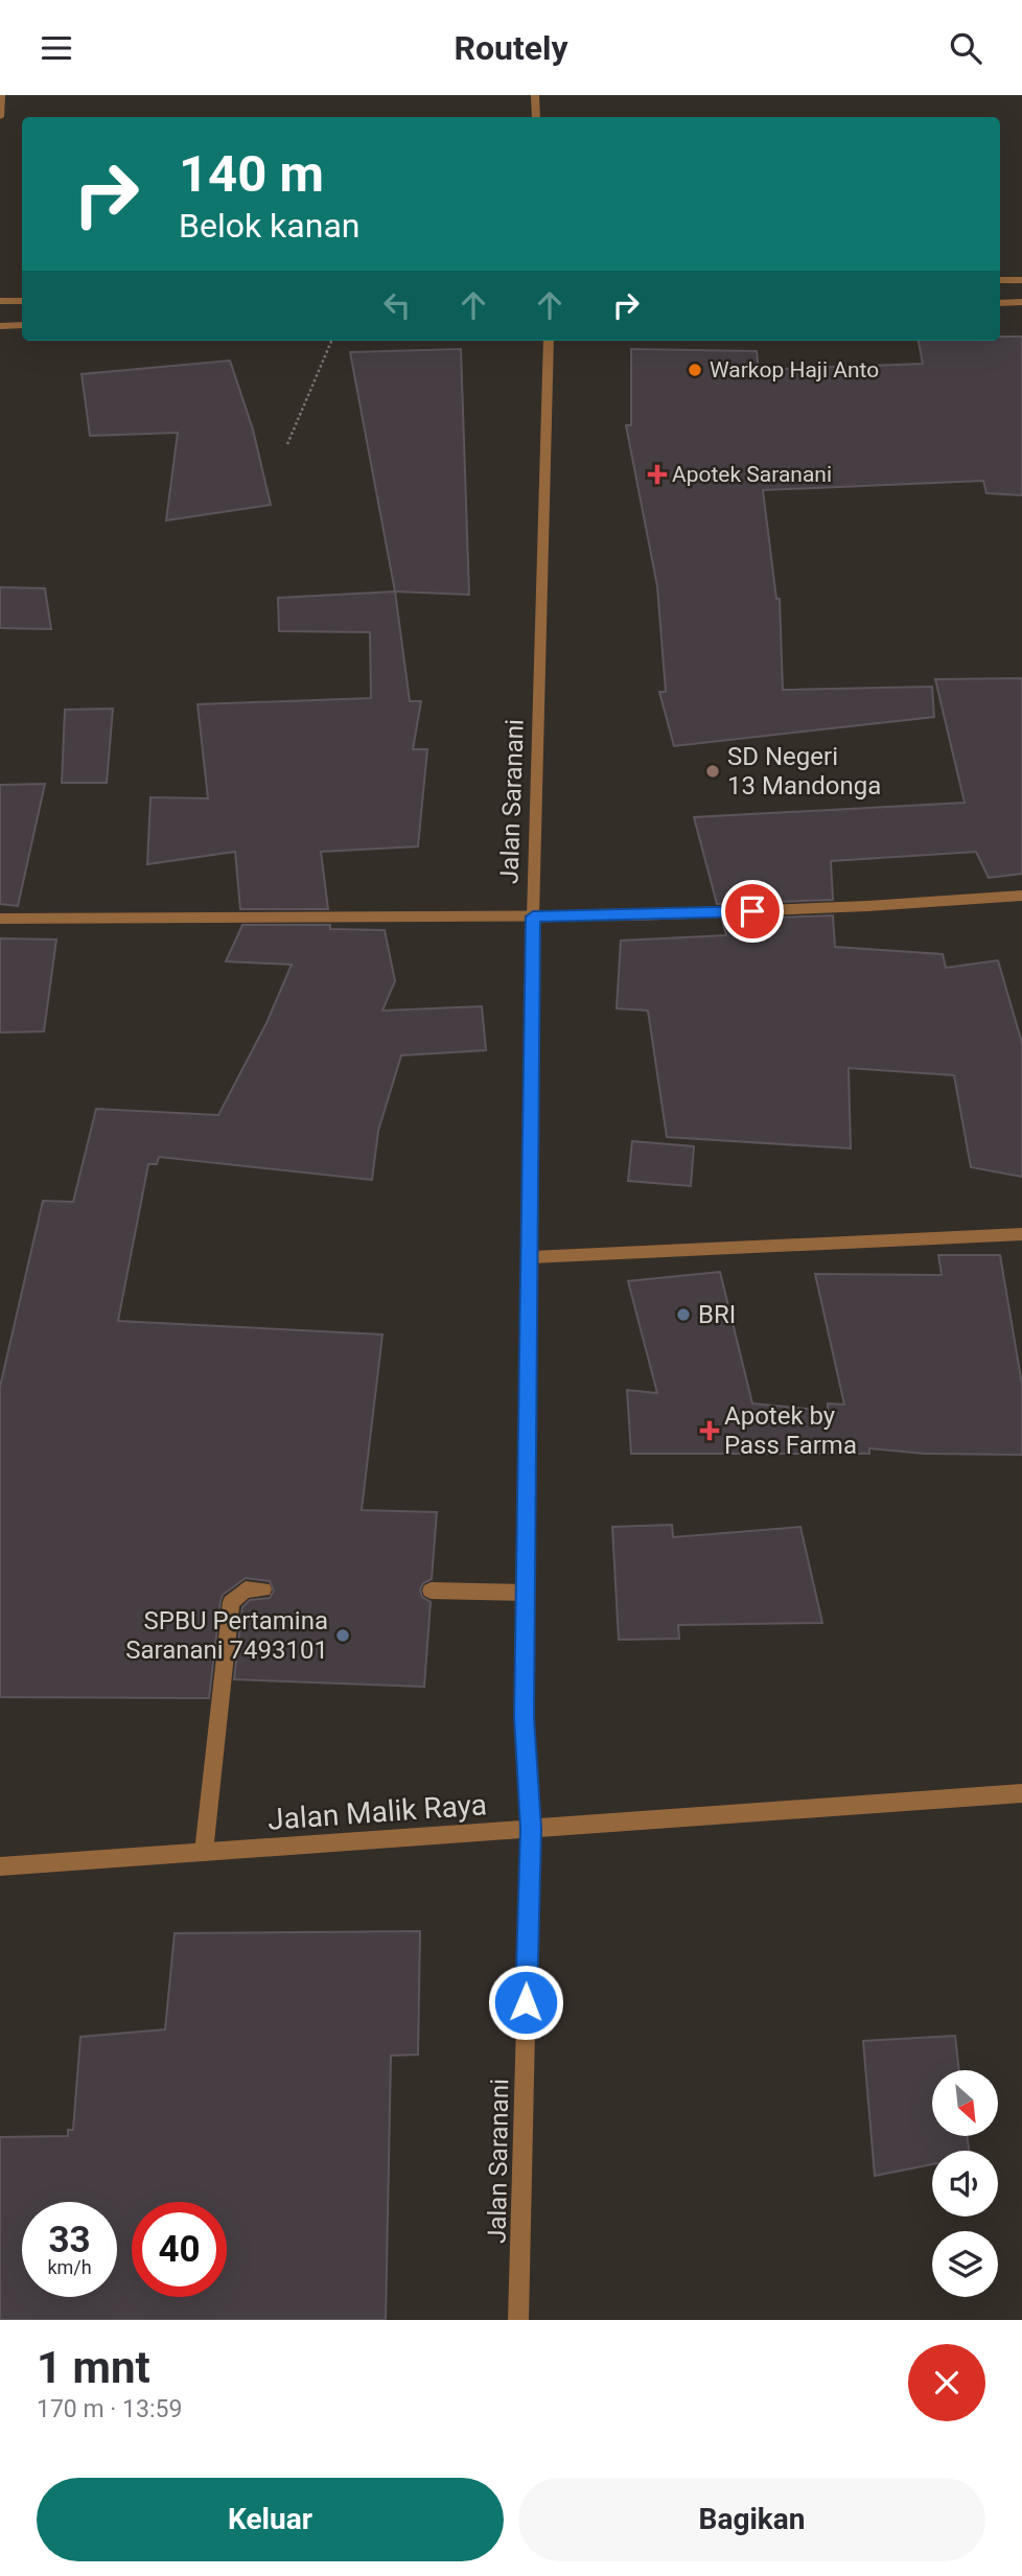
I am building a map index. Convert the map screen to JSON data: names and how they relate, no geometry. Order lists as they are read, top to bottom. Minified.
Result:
{"streets":{"street":["Jalan Saranani","Jalan Malik Raya"]},"crossings":[["Jalan Saranani","Jalan Malik Raya"]],"places":{"other":["Warkop Haji Anto","SD Negeri 13 Mandonga","BRI","SPBU Pertamina Saranani 7493101"],"health":["Apotek Saranani","Apotek by Pass Farma"]},"north":"bottom right","page":{"header":"Routely","turn":["140 m","Belok kanan"],"speed":"33 km/h","limit":"40","heading":["1 mnt","170 m · 13:59"],"buttons":["Keluar","Bagikan"]}}
